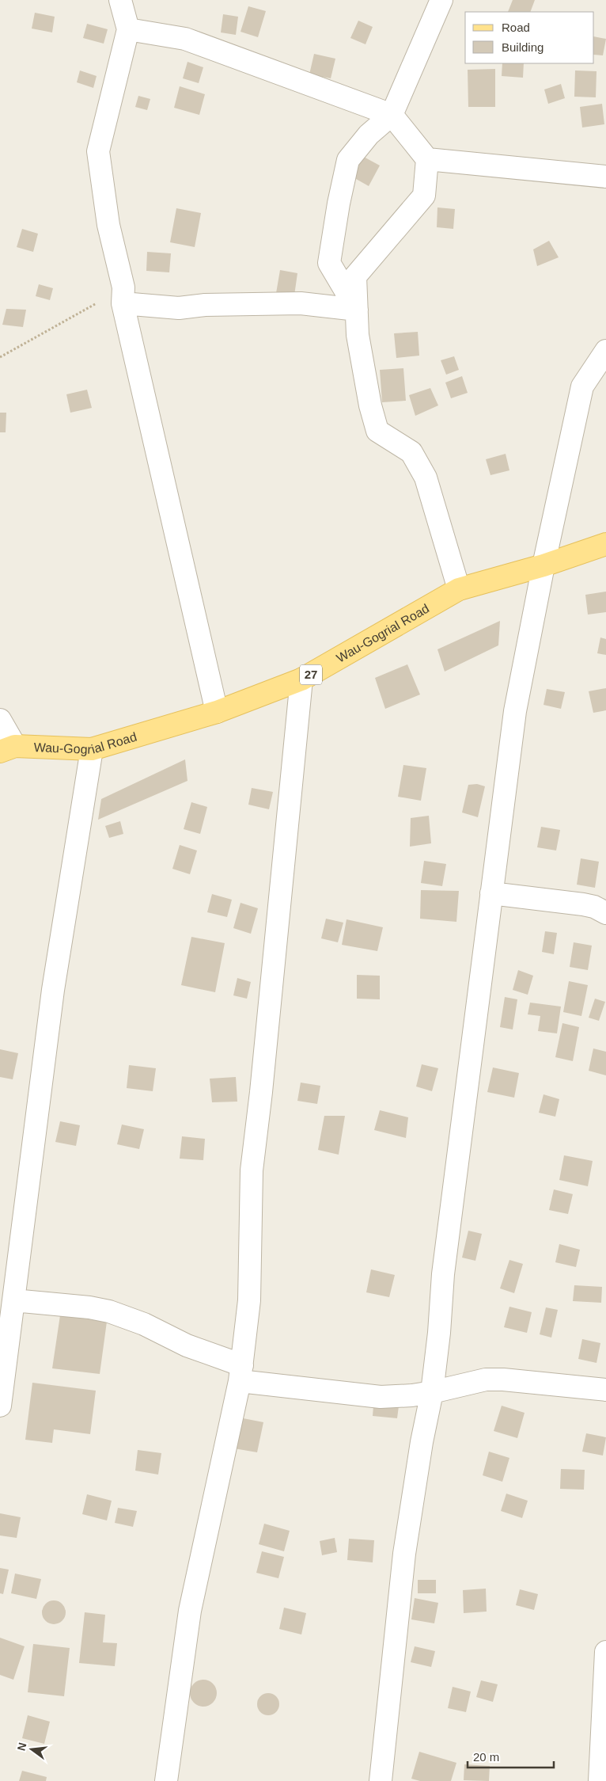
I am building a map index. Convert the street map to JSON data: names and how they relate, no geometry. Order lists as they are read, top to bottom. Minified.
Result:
{"streets":{"main road":["Wau-Gogrial Road","27"]},"legend":["Road","Building"],"scale_bar":"20 m","north":"left"}
